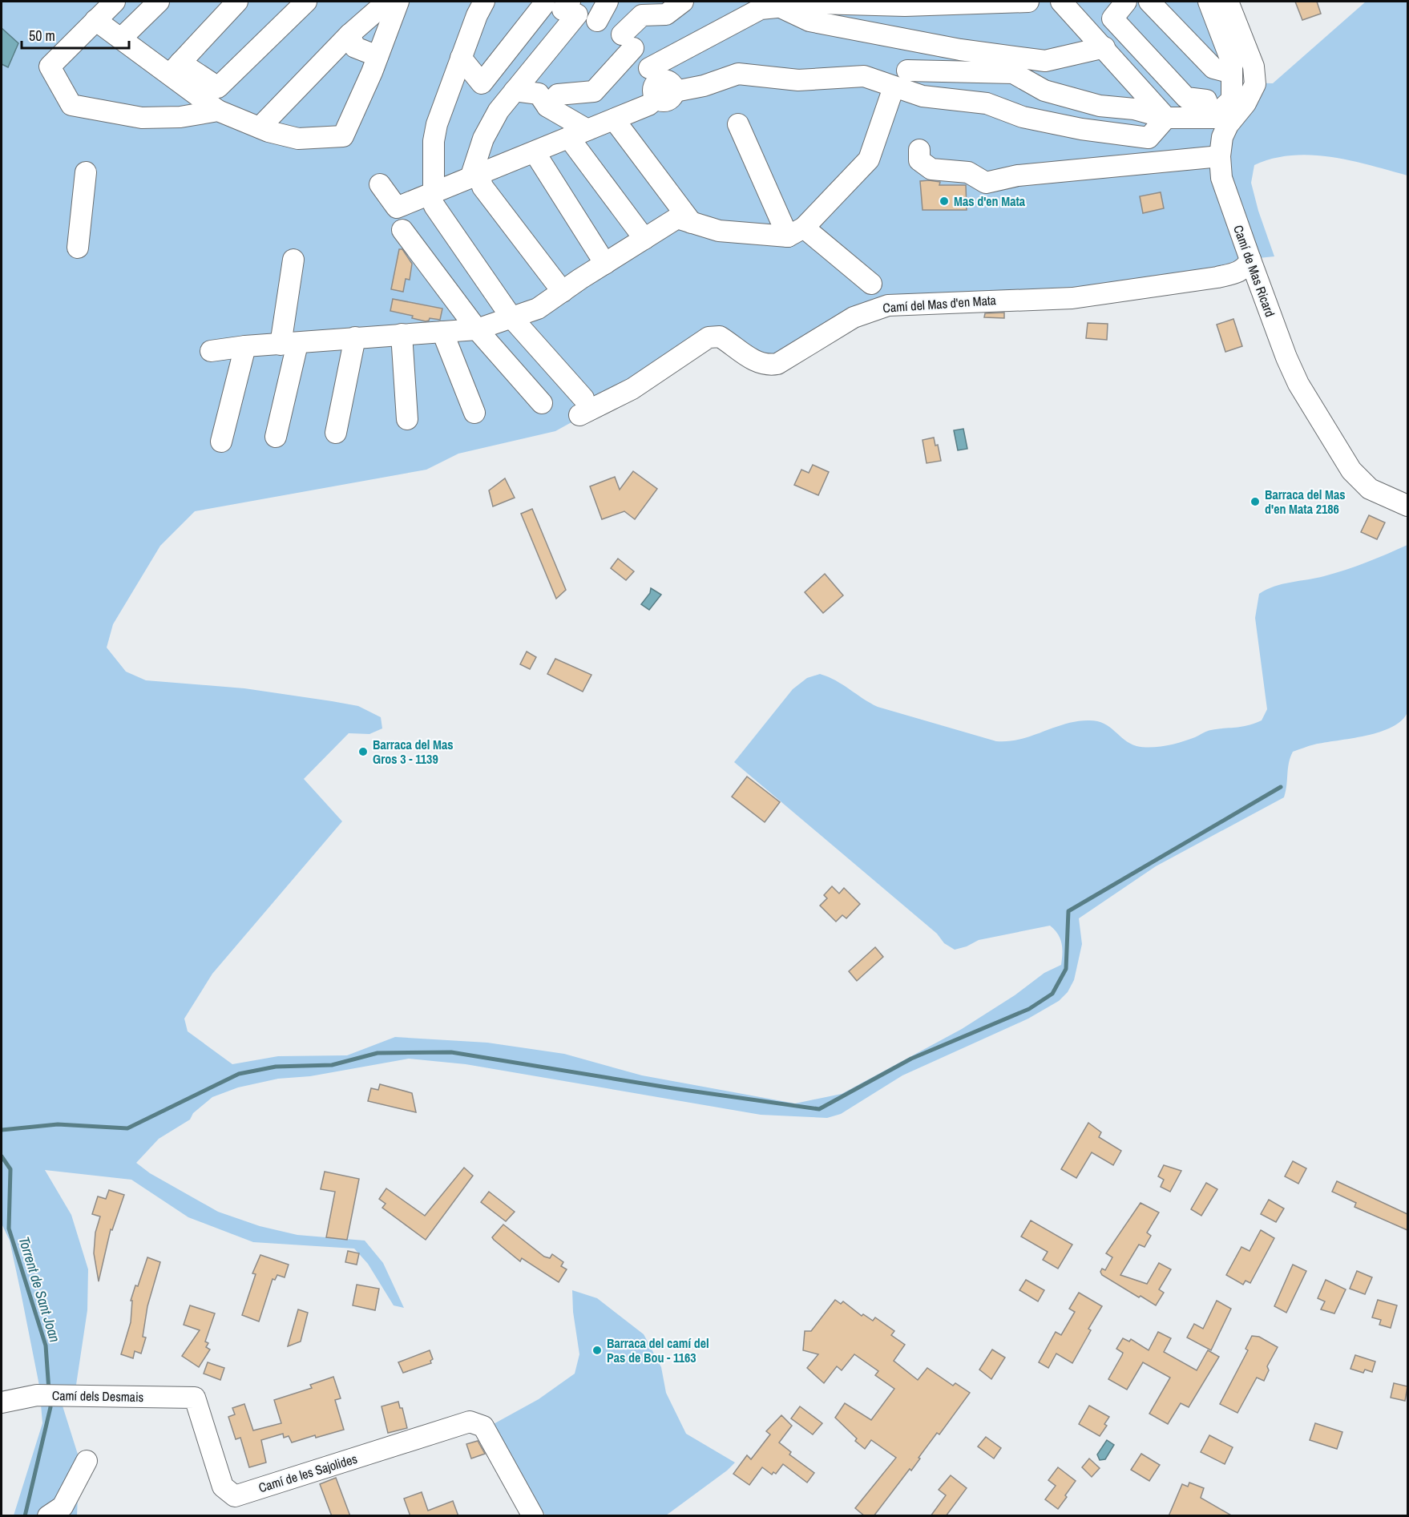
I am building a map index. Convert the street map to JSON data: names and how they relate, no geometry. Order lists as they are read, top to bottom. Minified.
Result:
{"streets":{"street":["Camí de Mas Ricard","Camí del Mas d'en Mata","Camí dels Desmais","Camí de les Sajolides"]},"crossings":[["Camí de Mas Ricard","Camí del Mas d'en Mata"],["Camí dels Desmais","Camí de les Sajolides"]],"water":["Torrent de Sant Joan"],"places":["Mas d'en Mata","Barraca del Mas d'en Mata 2186","Barraca del Mas Gros 3 - 1139","Barraca del camí del Pas de Bou - 1163"],"scale_bar":"50 m"}
